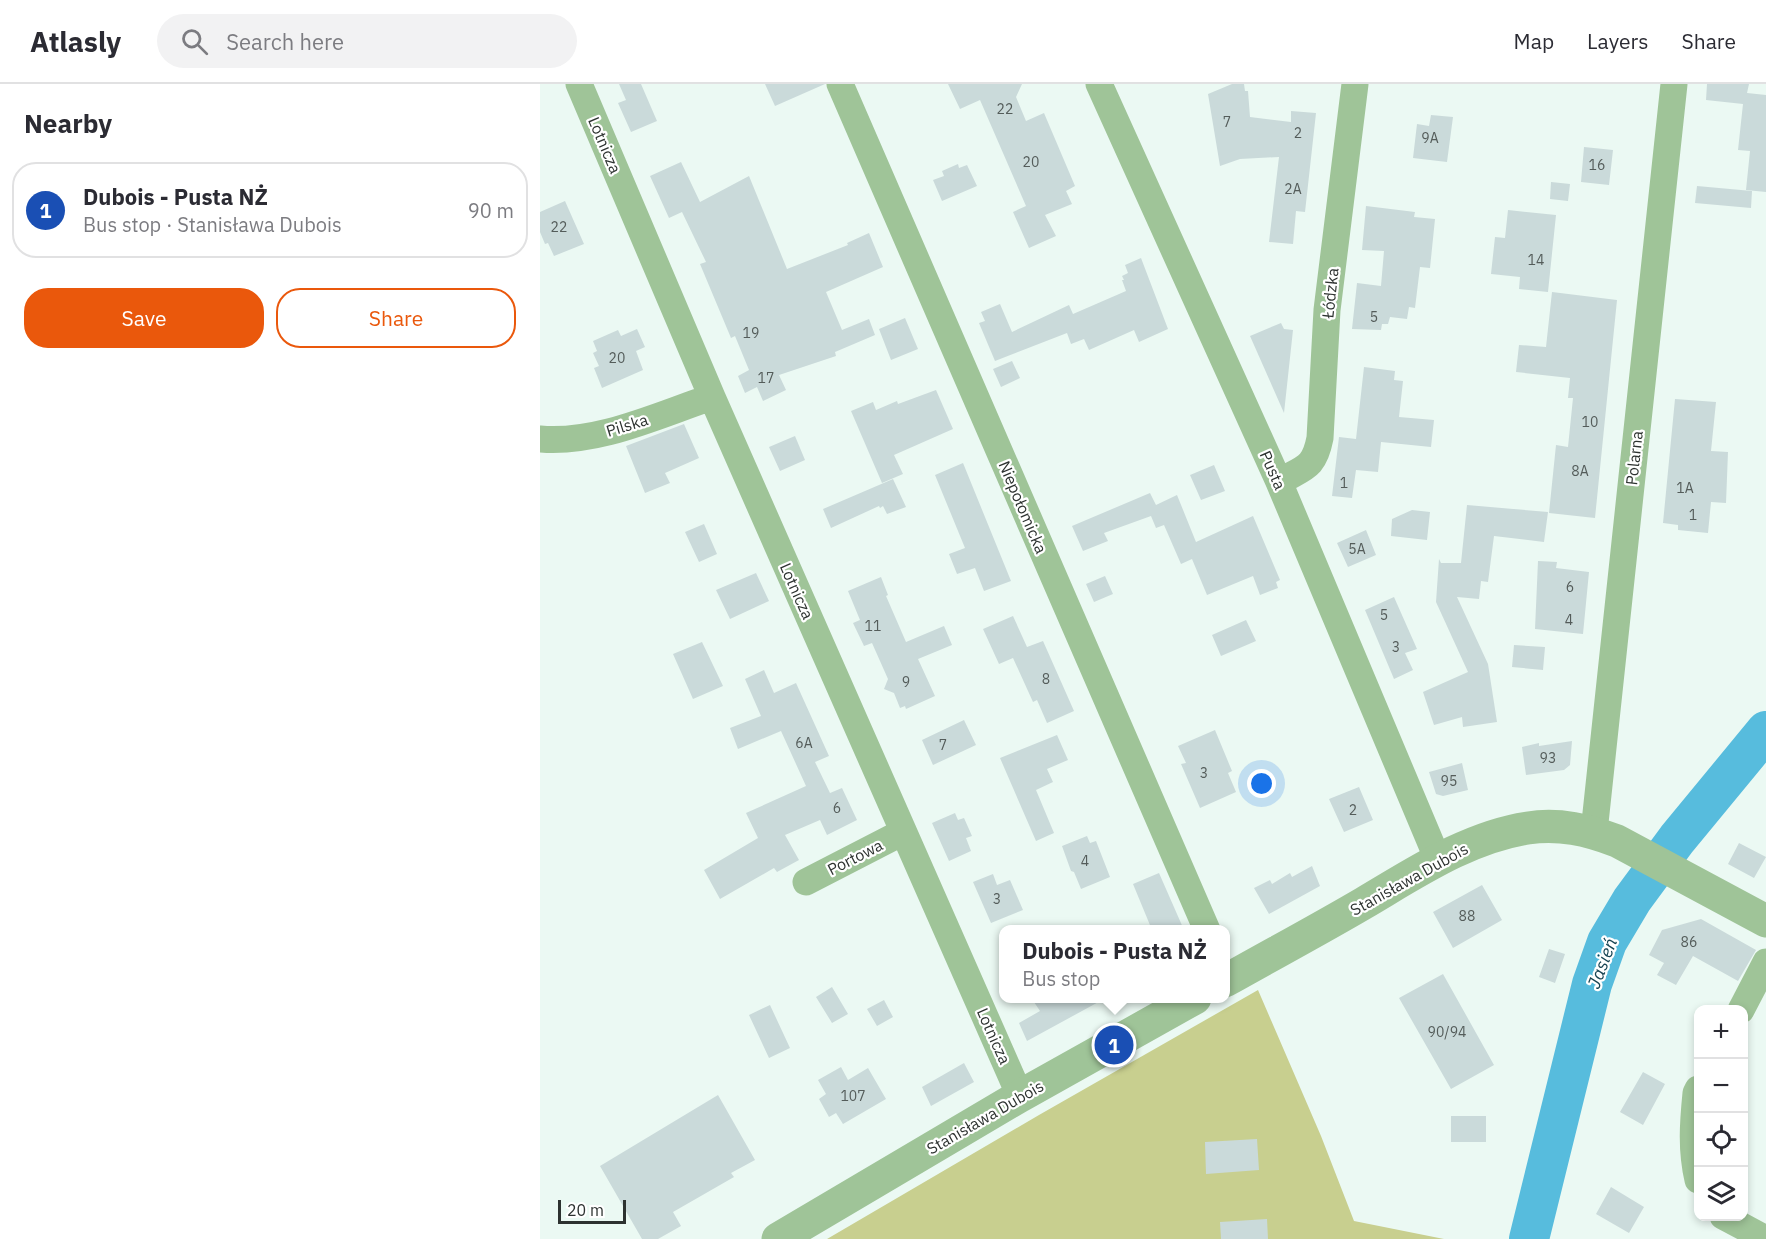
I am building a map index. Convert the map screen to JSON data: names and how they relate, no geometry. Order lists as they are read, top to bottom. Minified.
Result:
{"streets":{"street":["Lotnicza","Łódzka","Pilska","Polarna","Pusta","Niepołomicka","Portowa","Stanisława Dubois"]},"crossings":[["Lotnicza","Pilska"],["Lotnicza","Portowa"],["Lotnicza","Stanisława Dubois"],["Łódzka","Pusta"],["Polarna","Stanisława Dubois"],["Pusta","Stanisława Dubois"]],"water":["Jasień"],"house_numbers":["22","7","2","9A","20","16","2A","22","14","5","19","20","17","10","8A","1","1A","1","5A","6","5","4","11","3","8","9","6A","7","93","3","95","6","2","4","3","88","86","90/94","107"],"scale_bar":"20 m","page":{"header":"Atlasly","search":"Search here","nav":["Map","Layers","Share"],"heading":"Nearby","list":[{"mark":"1","name":"Dubois - Pusta NŻ","note":"Bus stop · Stanisława Dubois","value":"90 m"}],"buttons":["Save","Share"],"popup":["Dubois - Pusta NŻ","Bus stop"],"map_buttons":["+","−"],"pins":"1","scale":"20 m"}}
